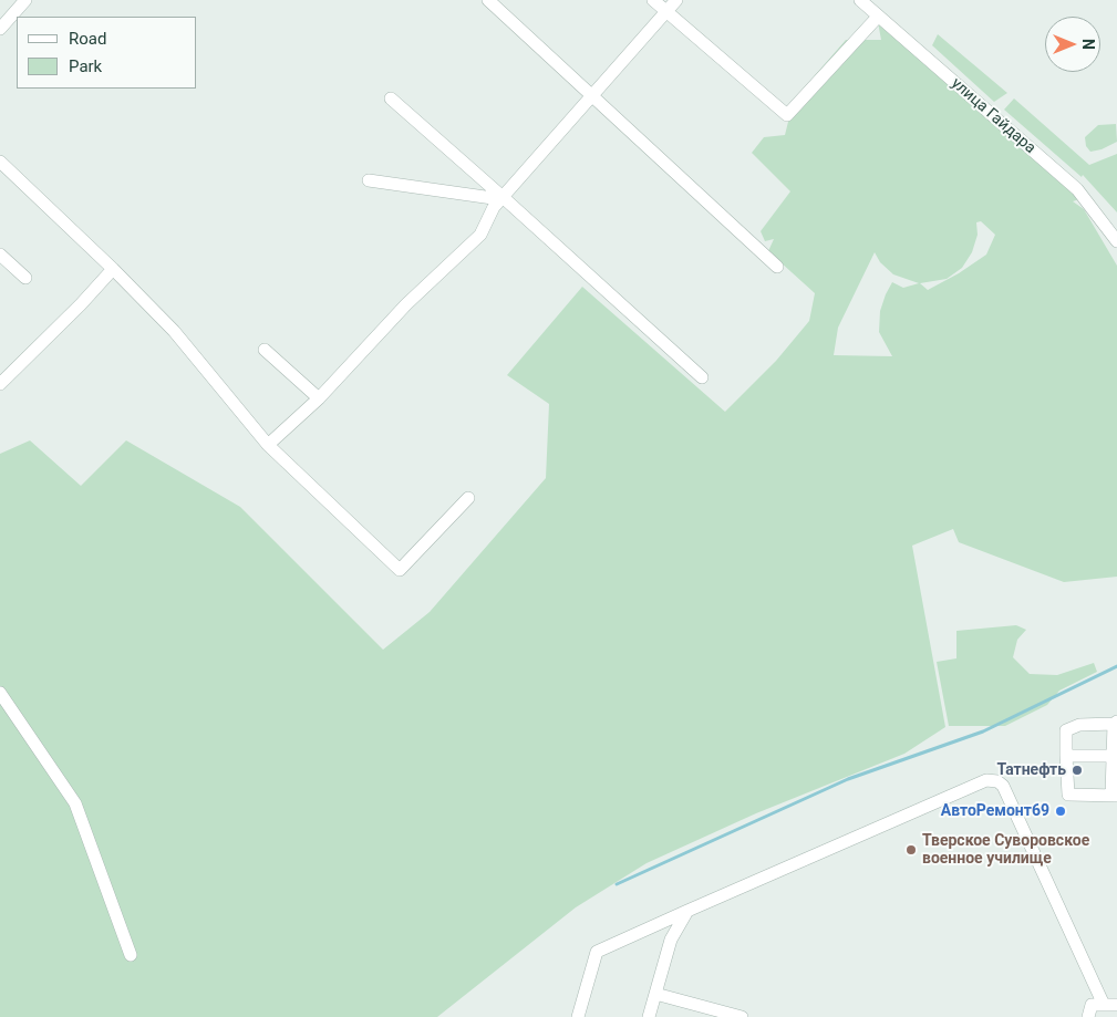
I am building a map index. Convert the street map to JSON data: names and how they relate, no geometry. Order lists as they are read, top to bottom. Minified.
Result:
{"streets":{"street":["улица Гайдара"]},"places":["Татнефть","АвтоРемонт69","Тверское Суворовское военное училище"],"legend":["Road","Park"],"north":"right"}
